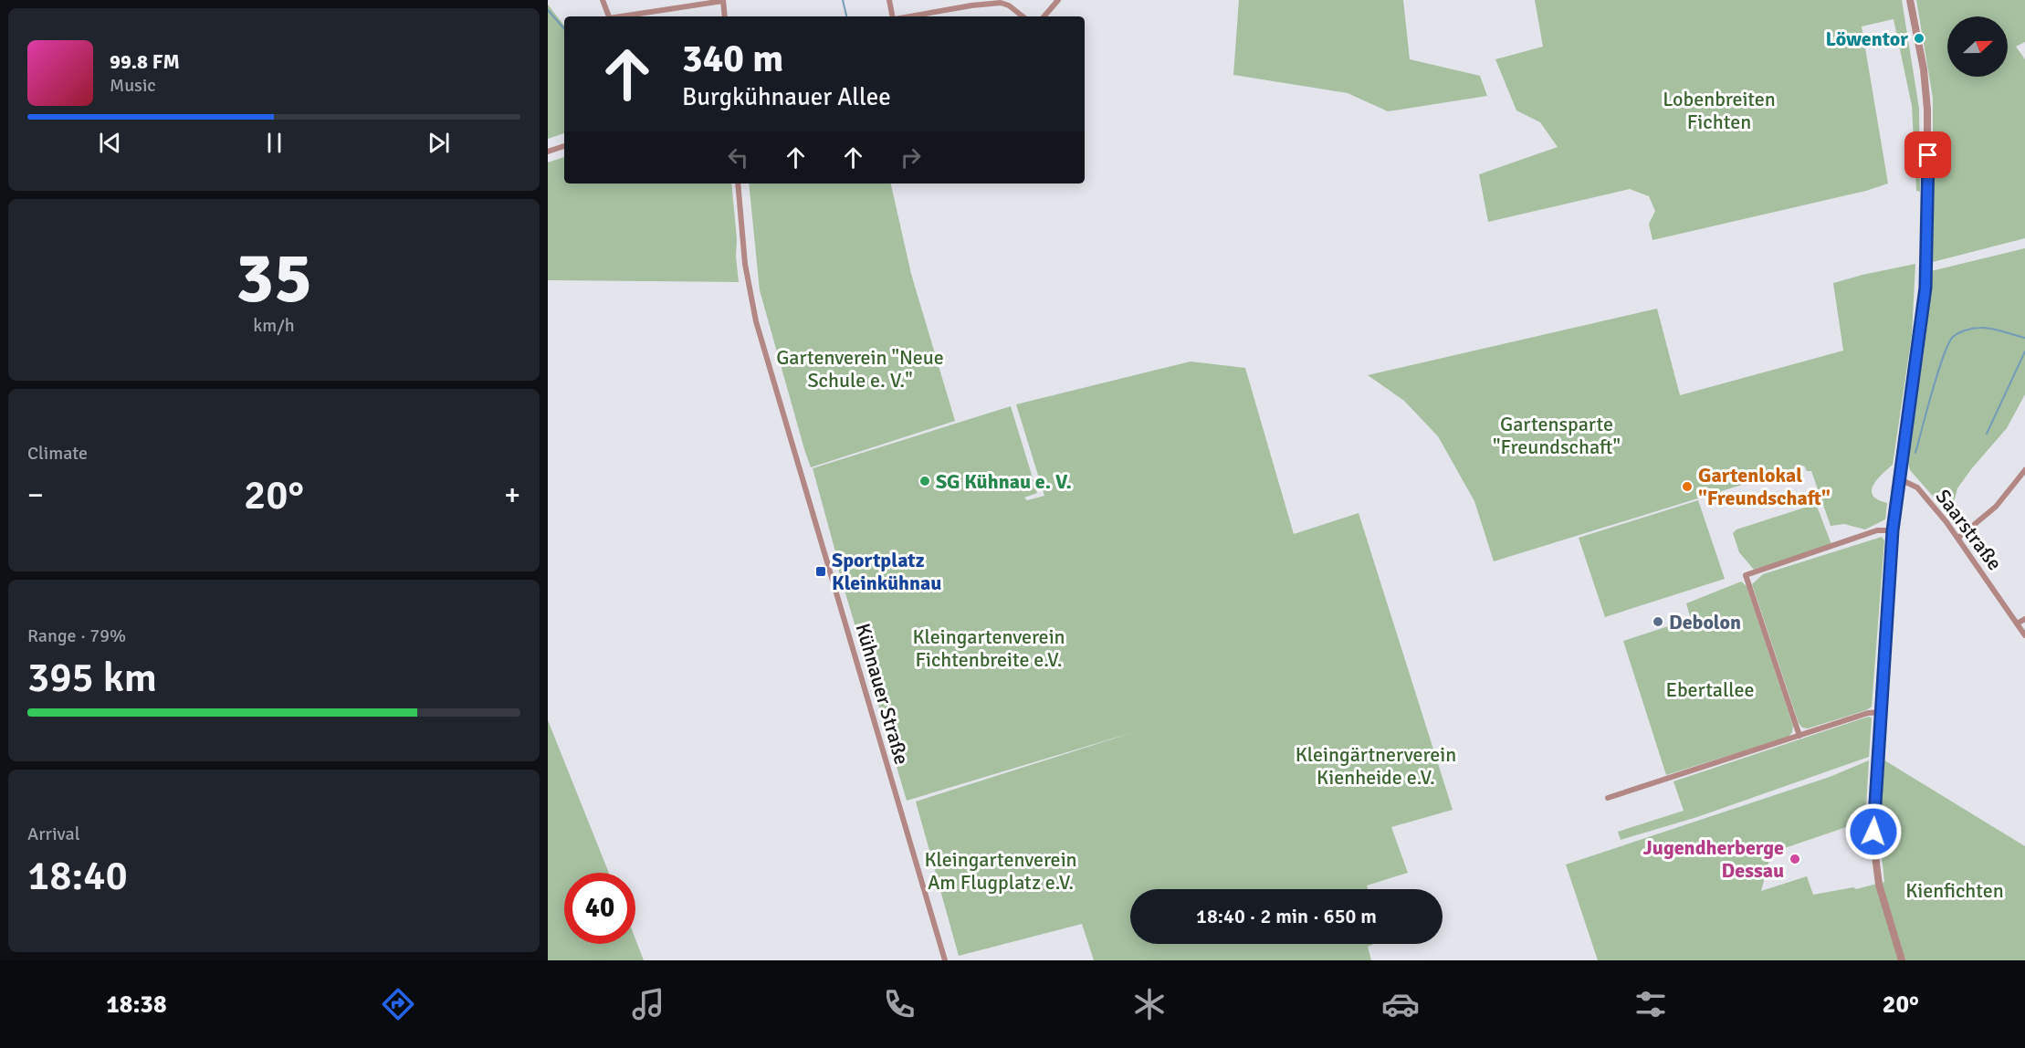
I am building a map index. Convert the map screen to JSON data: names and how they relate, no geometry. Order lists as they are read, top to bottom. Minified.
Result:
{"streets":{"street":["Saarstraße","Kühnauer Straße"]},"parks":["Lobenbreiten Fichten","Gartenverein \"Neue Schule e. V.\"","Gartensparte \"Freundschaft\"","Kleingartenverein Fichtenbreite e.V.","Ebertallee","Kleingärtnerverein Kienheide e.V.","Kleingartenverein Am Flugplatz e.V.","Kienfichten"],"places":{"other":["Löwentor","SG Kühnau e. V.","Gartenlokal \"Freundschaft\"","Debolon","Jugendherberge Dessau"],"transit":["Sportplatz Kleinkühnau"]},"north":"right","page":{"turn":["340 m","Burgkühnauer Allee"],"song":["99.8 FM","Music"],"tile":[["35","km/h"],"Climate",["Range · 79%","395 km"],["Arrival","18:40"]],"heat":["−","20°","+"],"limit":"40","trip":"18:40 · 2 min · 650 m","tabs":["18:38","20°"]}}
